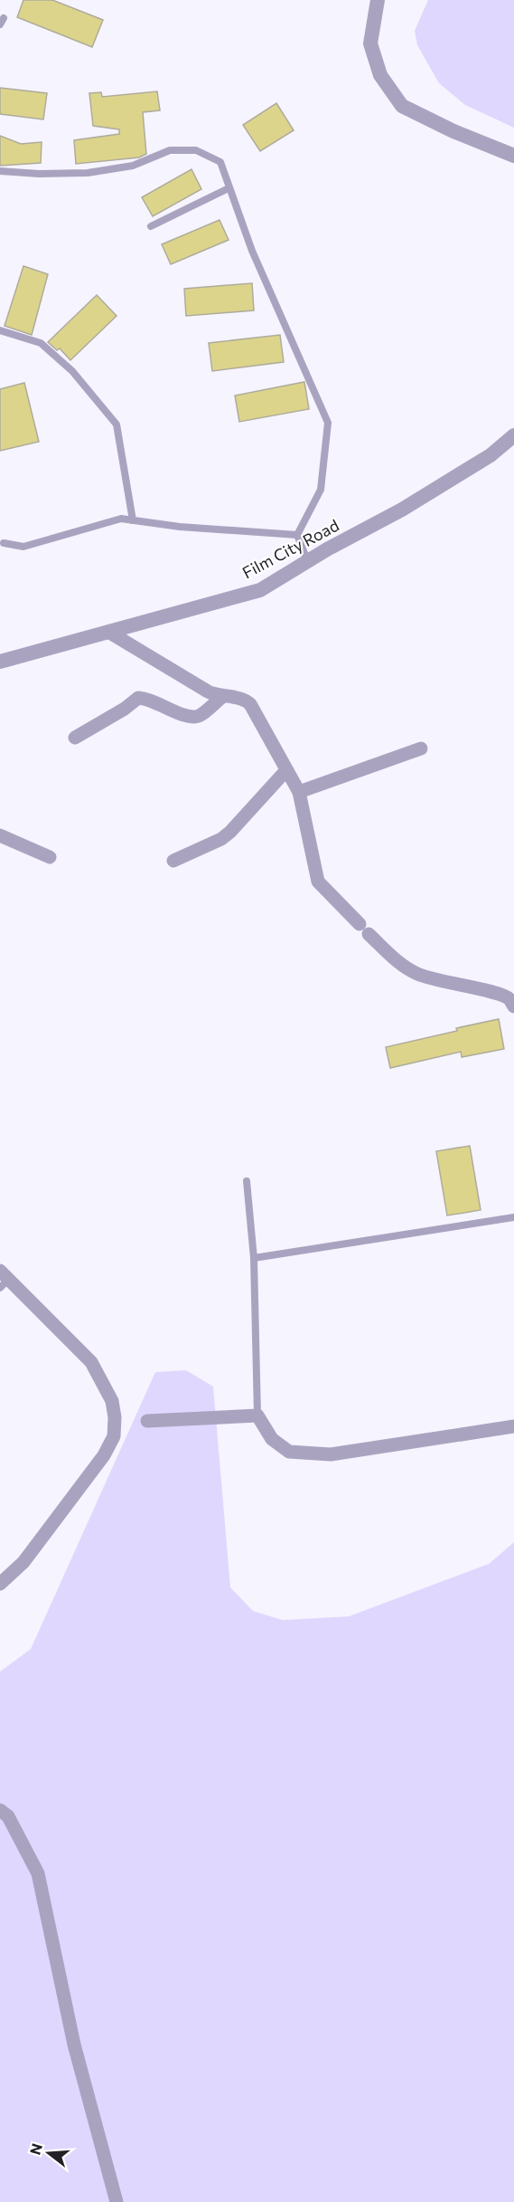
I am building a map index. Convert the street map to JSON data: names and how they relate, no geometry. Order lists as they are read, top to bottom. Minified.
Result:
{"streets":{"street":["Film City Road"]},"north":"left"}
